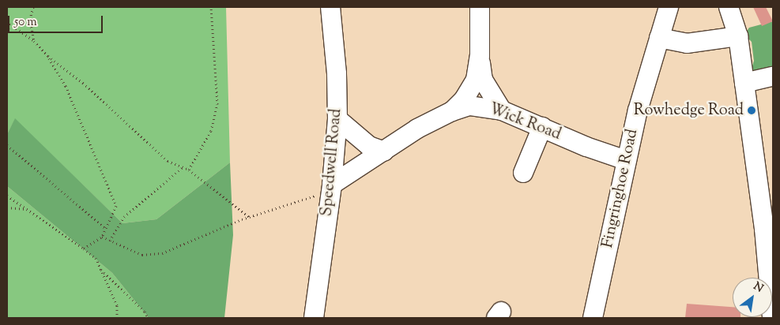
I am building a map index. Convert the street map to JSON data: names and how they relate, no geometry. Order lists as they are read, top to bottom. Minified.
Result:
{"streets":{"street":["Wick Road","Speedwell Road","Fingringhoe Road"]},"crossings":[["Wick Road","Speedwell Road"],["Wick Road","Fingringhoe Road"]],"places":["Rowhedge Road"],"scale_bar":"50 m","north":"top right"}
